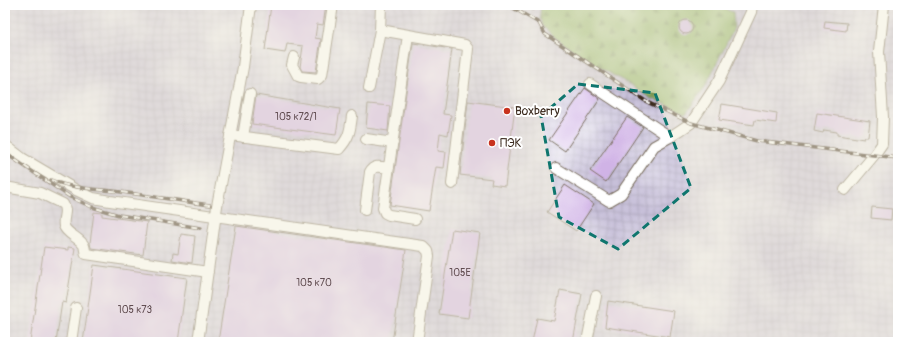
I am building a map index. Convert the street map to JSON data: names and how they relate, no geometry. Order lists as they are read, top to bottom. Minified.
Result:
{"places":["Boxberry","ПЭК"],"house_numbers":["105 к72/1","105Е","105 к70","105 к73"]}
